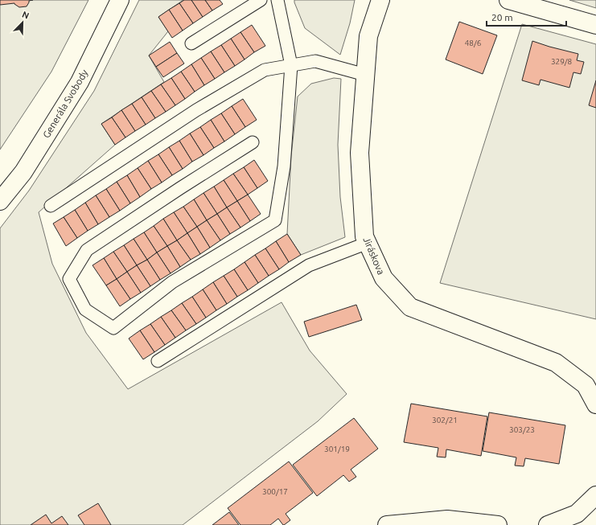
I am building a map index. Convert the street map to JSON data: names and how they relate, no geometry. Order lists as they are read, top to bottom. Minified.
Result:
{"streets":{"street":["Generála Svobody","Jiráskova"]},"house_numbers":["48/6","329/8","302/21","303/23","301/19","300/17"],"scale_bar":"20 m","north":"top right"}
